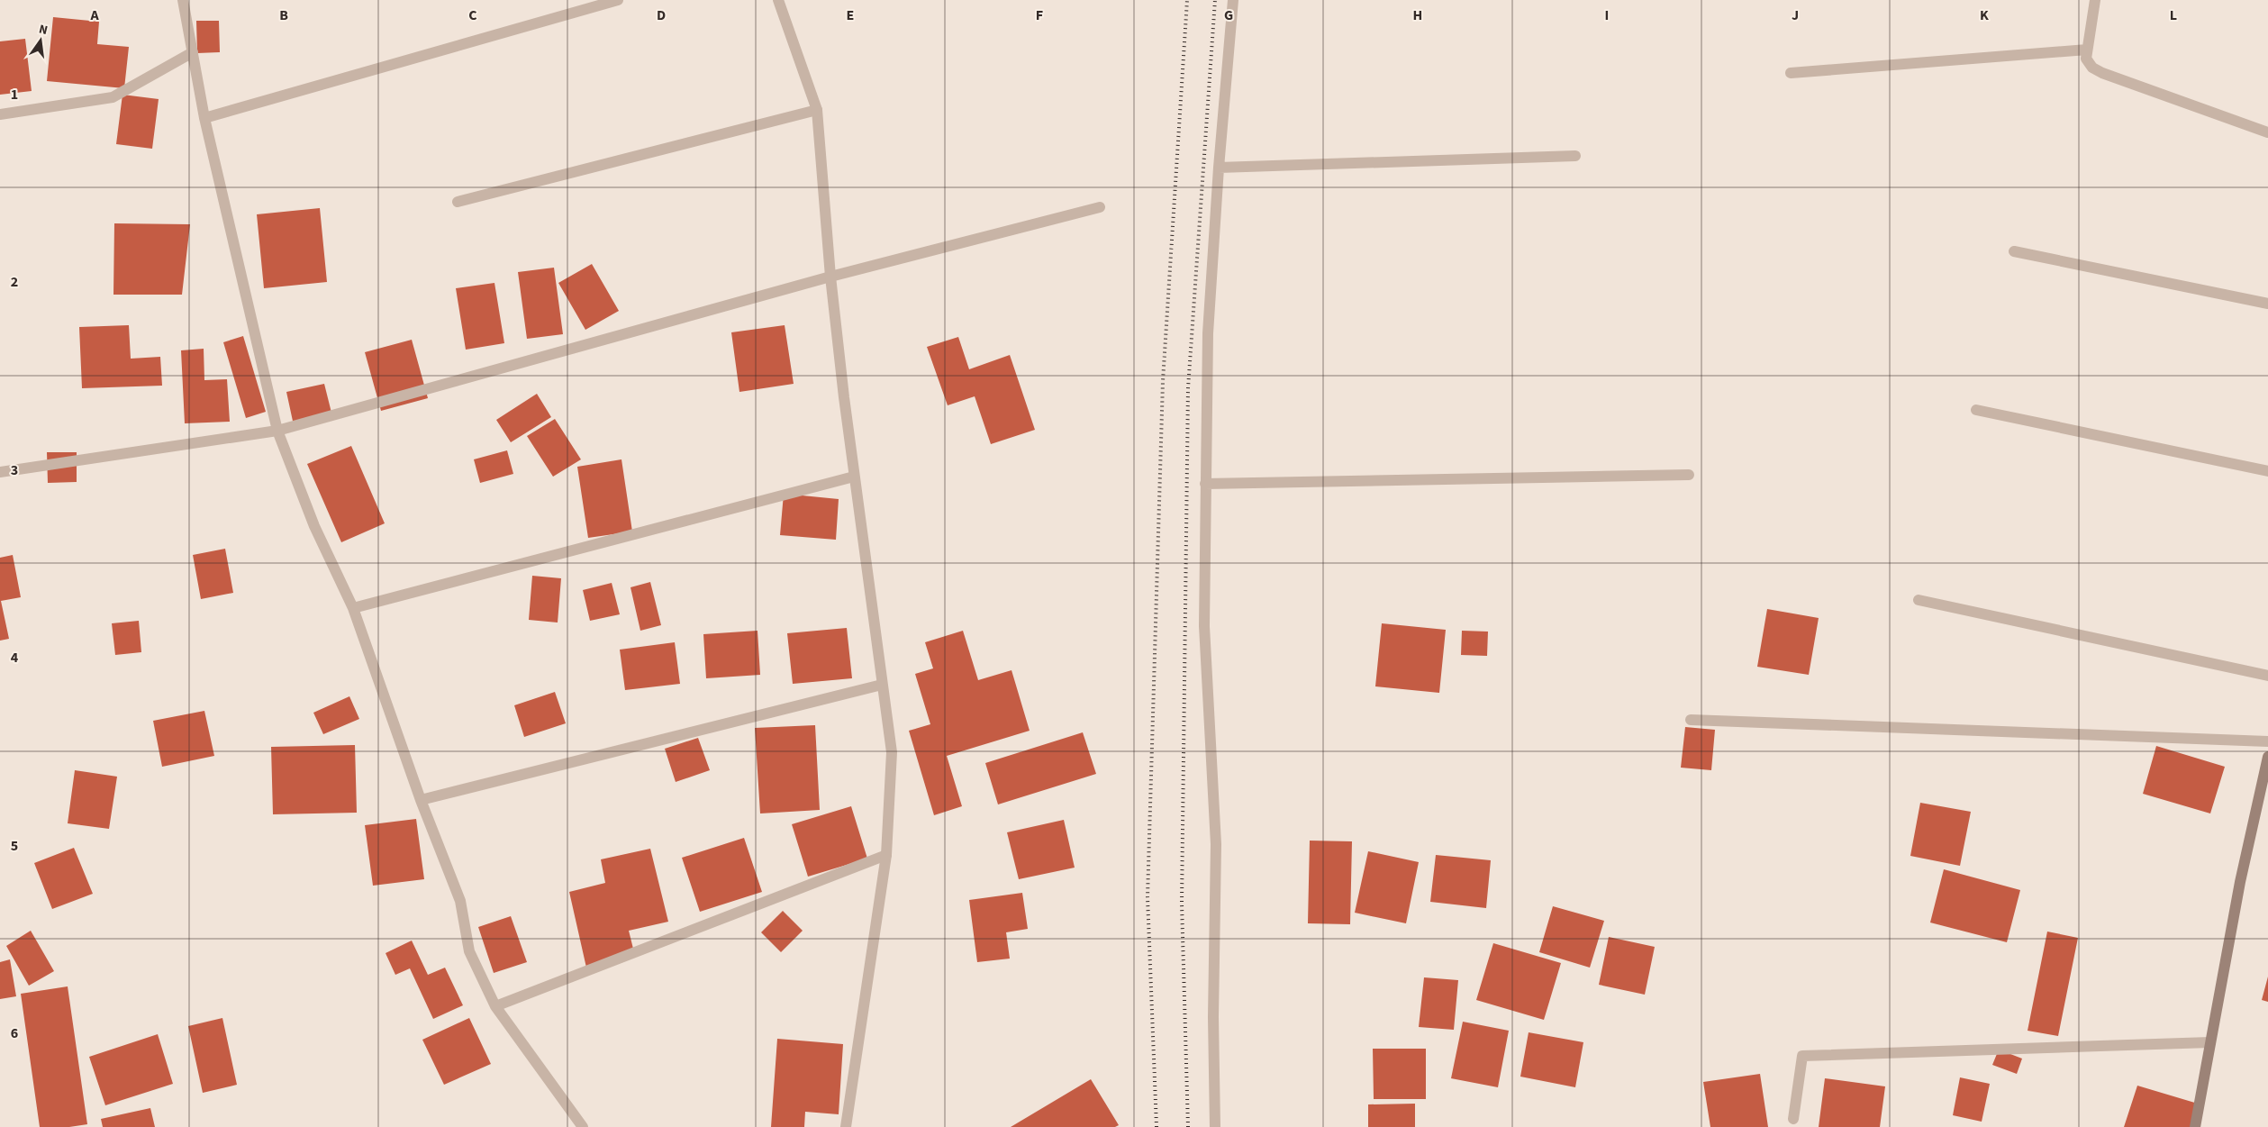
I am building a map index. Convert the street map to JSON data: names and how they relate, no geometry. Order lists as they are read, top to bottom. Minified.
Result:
{"north":"top","grid":{"columns":["A","B","C","D","E","F","G","H","I","J","K","L"],"rows":["1","2","3","4","5","6"]}}
